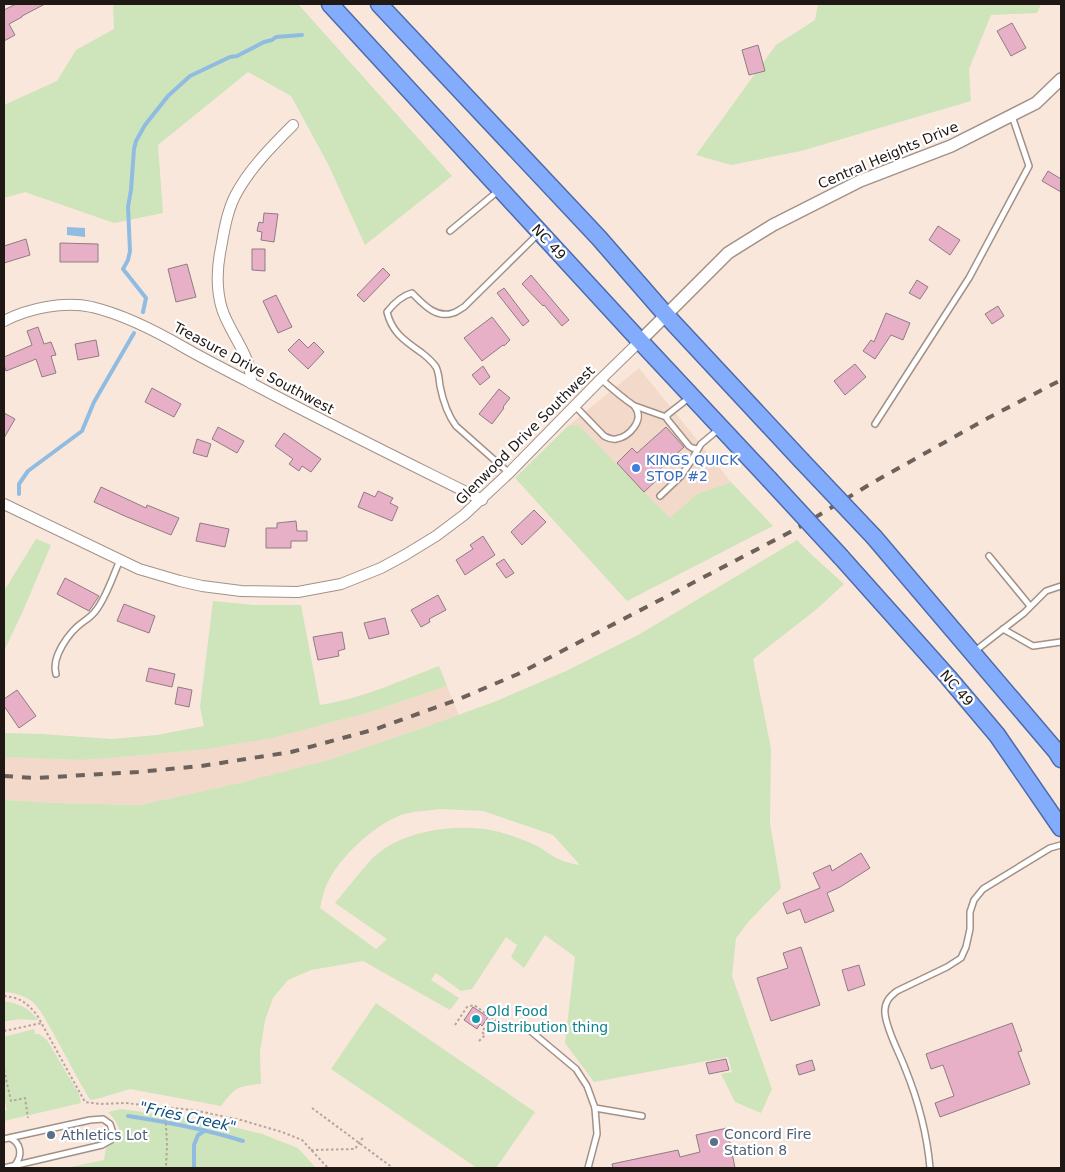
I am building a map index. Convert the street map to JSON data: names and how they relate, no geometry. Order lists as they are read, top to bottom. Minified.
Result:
{"streets":{"highway":["NC 49"],"street":["Central Heights Drive","Treasure Drive Southwest","Glenwood Drive Southwest"]},"crossings":[["Central Heights Drive","NC 49"],["Central Heights Drive","Glenwood Drive Southwest"],["NC 49","Glenwood Drive Southwest"],["Treasure Drive Southwest","Glenwood Drive Southwest"]],"water":["\"Fries Creek\""],"places":["KINGS QUICK STOP #2","Old Food Distribution thing","Athletics Lot","Concord Fire Station 8"]}
